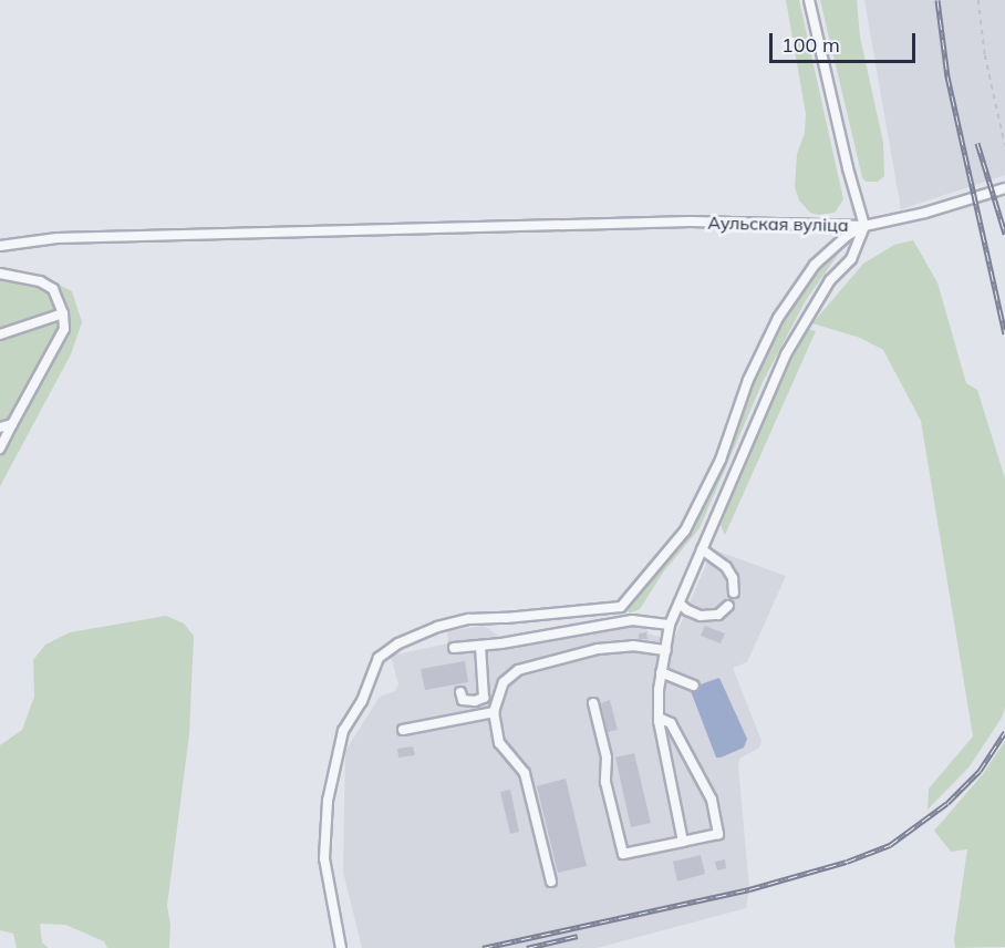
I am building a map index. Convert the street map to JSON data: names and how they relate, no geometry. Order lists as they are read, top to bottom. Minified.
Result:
{"streets":{"street":["Аульская вуліца"]},"scale_bar":"100 m"}
